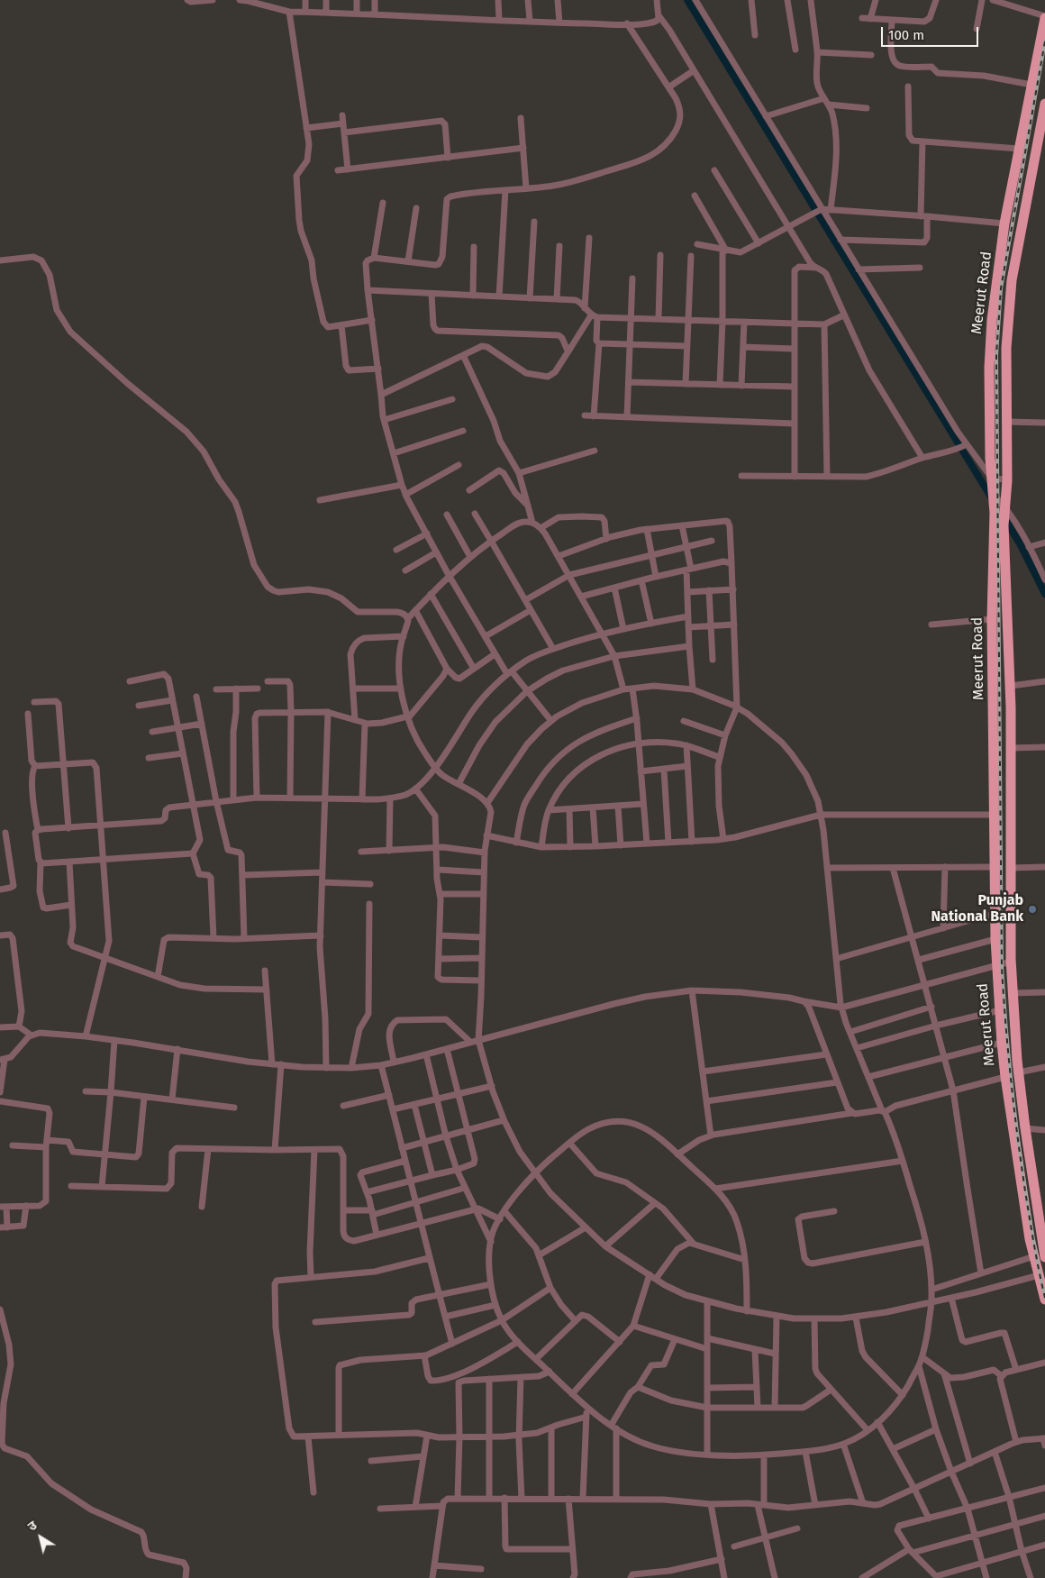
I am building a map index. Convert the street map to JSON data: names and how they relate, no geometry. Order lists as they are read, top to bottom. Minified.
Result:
{"streets":{"highway":["Meerut Road"]},"places":["Punjab National Bank"],"scale_bar":"100 m","north":"top left"}
